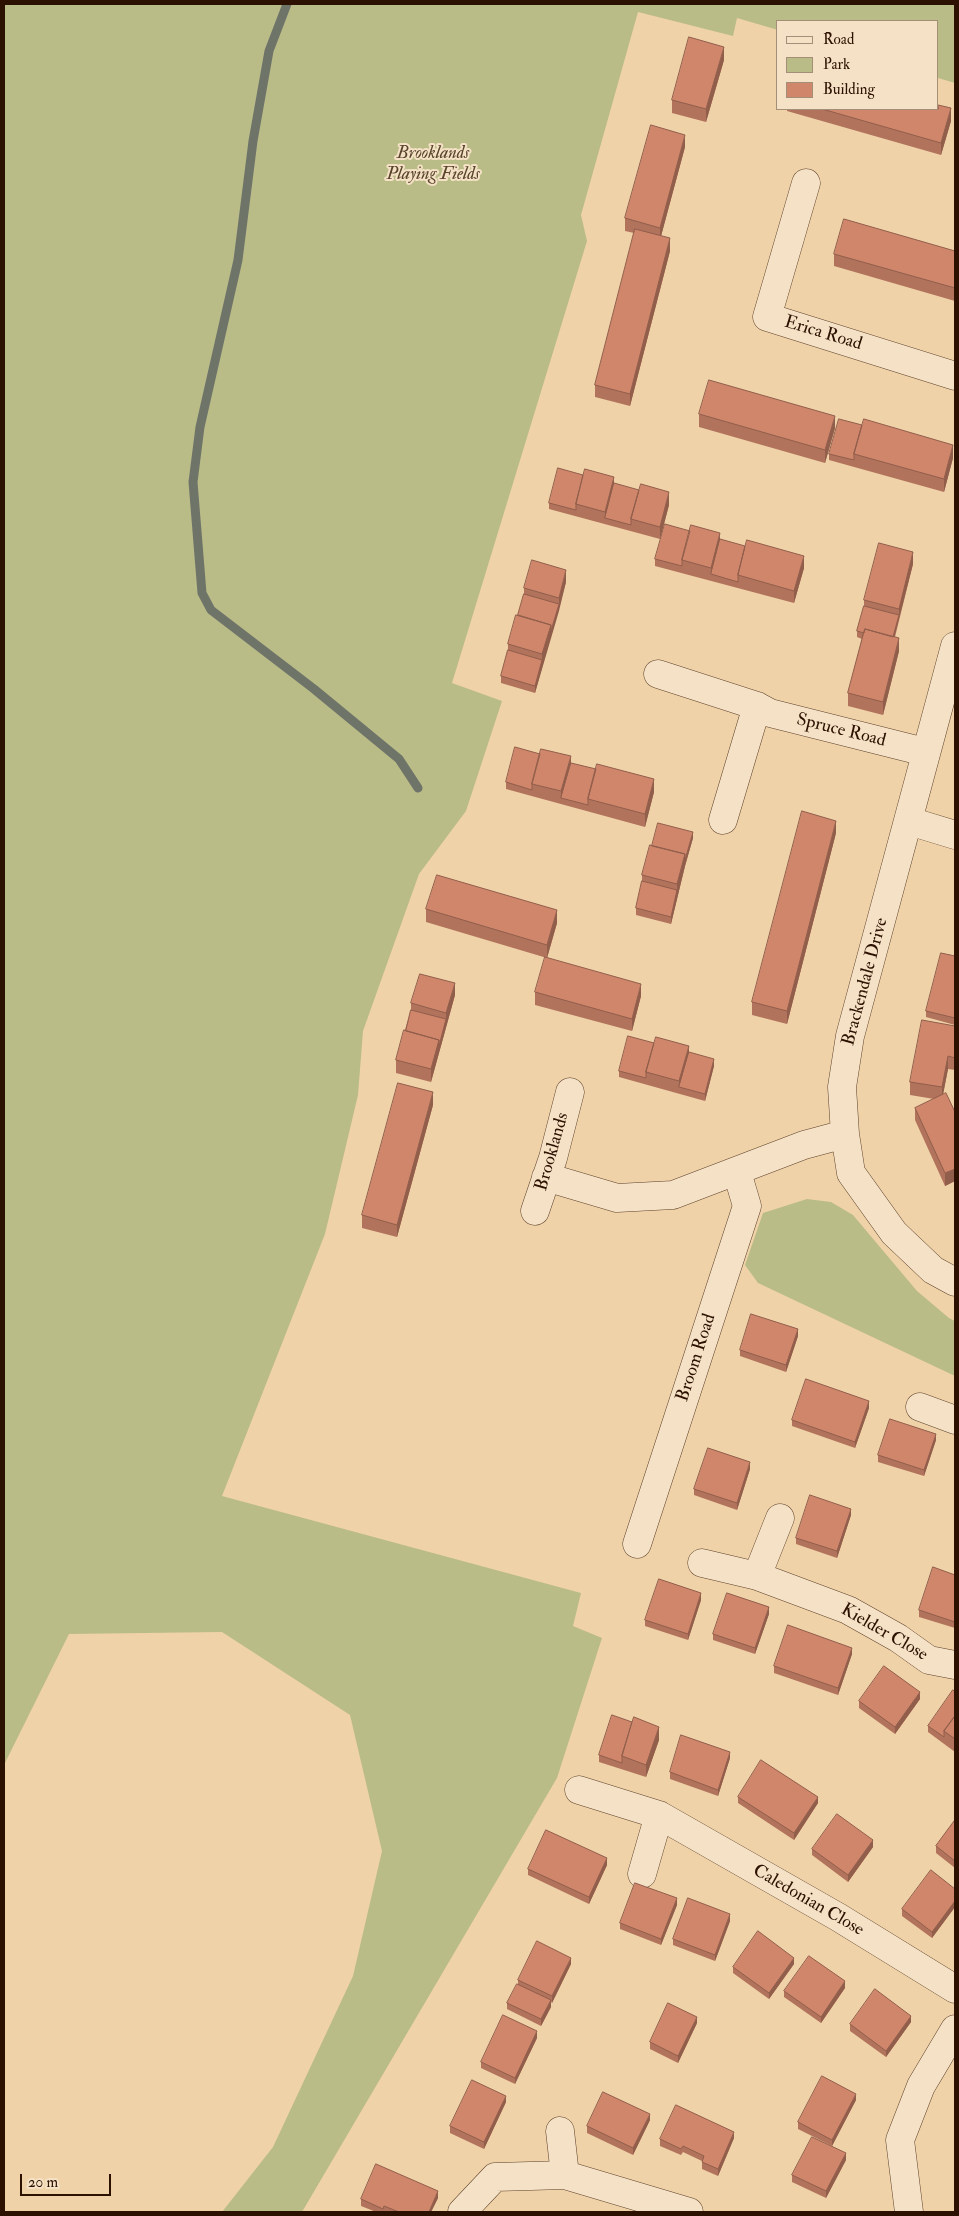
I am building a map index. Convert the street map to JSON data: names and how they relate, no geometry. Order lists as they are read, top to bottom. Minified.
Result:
{"streets":{"street":["Erica Road","Spruce Road","Brackendale Drive","Brooklands","Broom Road","Kielder Close","Caledonian Close"]},"crossings":[["Spruce Road","Brackendale Drive"]],"parks":["Brooklands Playing Fields"],"legend":["Road","Park","Building"],"scale_bar":"20 m"}
